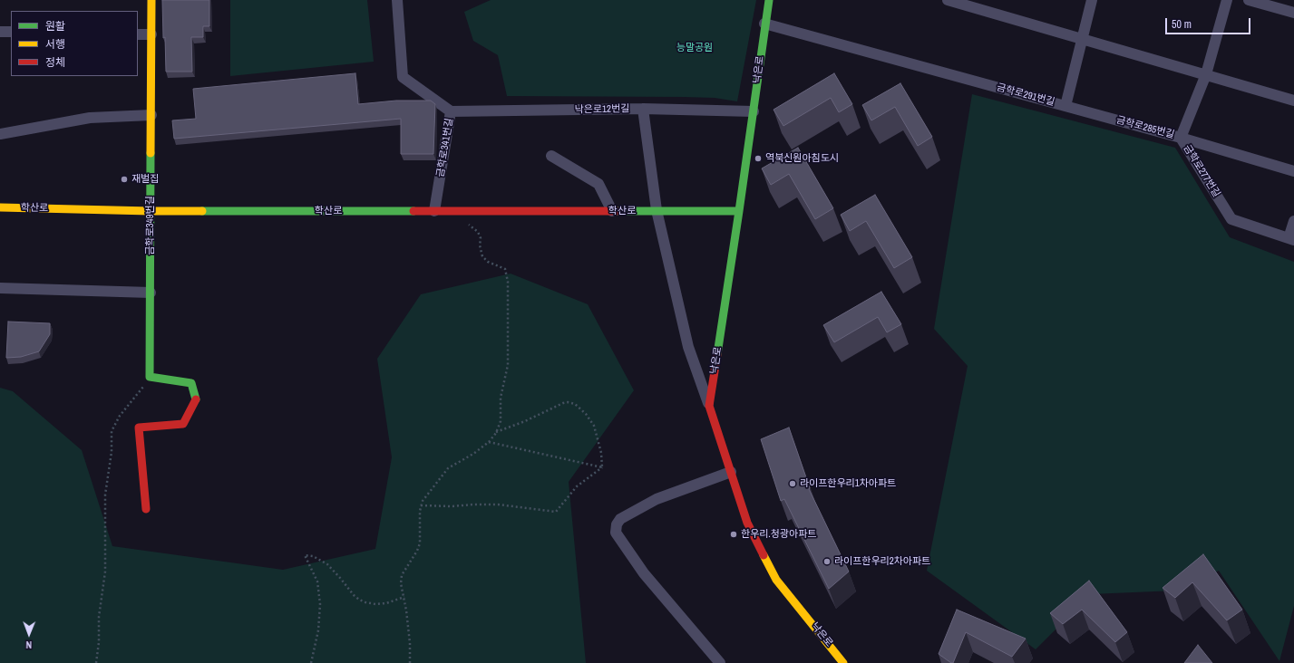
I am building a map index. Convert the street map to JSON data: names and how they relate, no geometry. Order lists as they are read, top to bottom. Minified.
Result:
{"streets":{"street":["낙은로","금학로291번길","낙은로12번길","금학로285번길","금학로341번길","금학로277번길","학산로","금학로349번길"]},"crossings":[["낙은로","금학로291번길"],["낙은로","낙은로12번길"],["낙은로","학산로"],["금학로291번길","금학로285번길"],["낙은로12번길","금학로341번길"],["금학로285번길","금학로277번길"],["금학로341번길","학산로"],["학산로","금학로349번길"]],"parks":["능말공원"],"places":["역북신원아침도시","재벌집","라이프한우리1차아파트","한우리.청광아파트","라이프한우리2차아파트"],"legend":["원활","서행","정체"],"scale_bar":"50 m","north":"bottom"}
